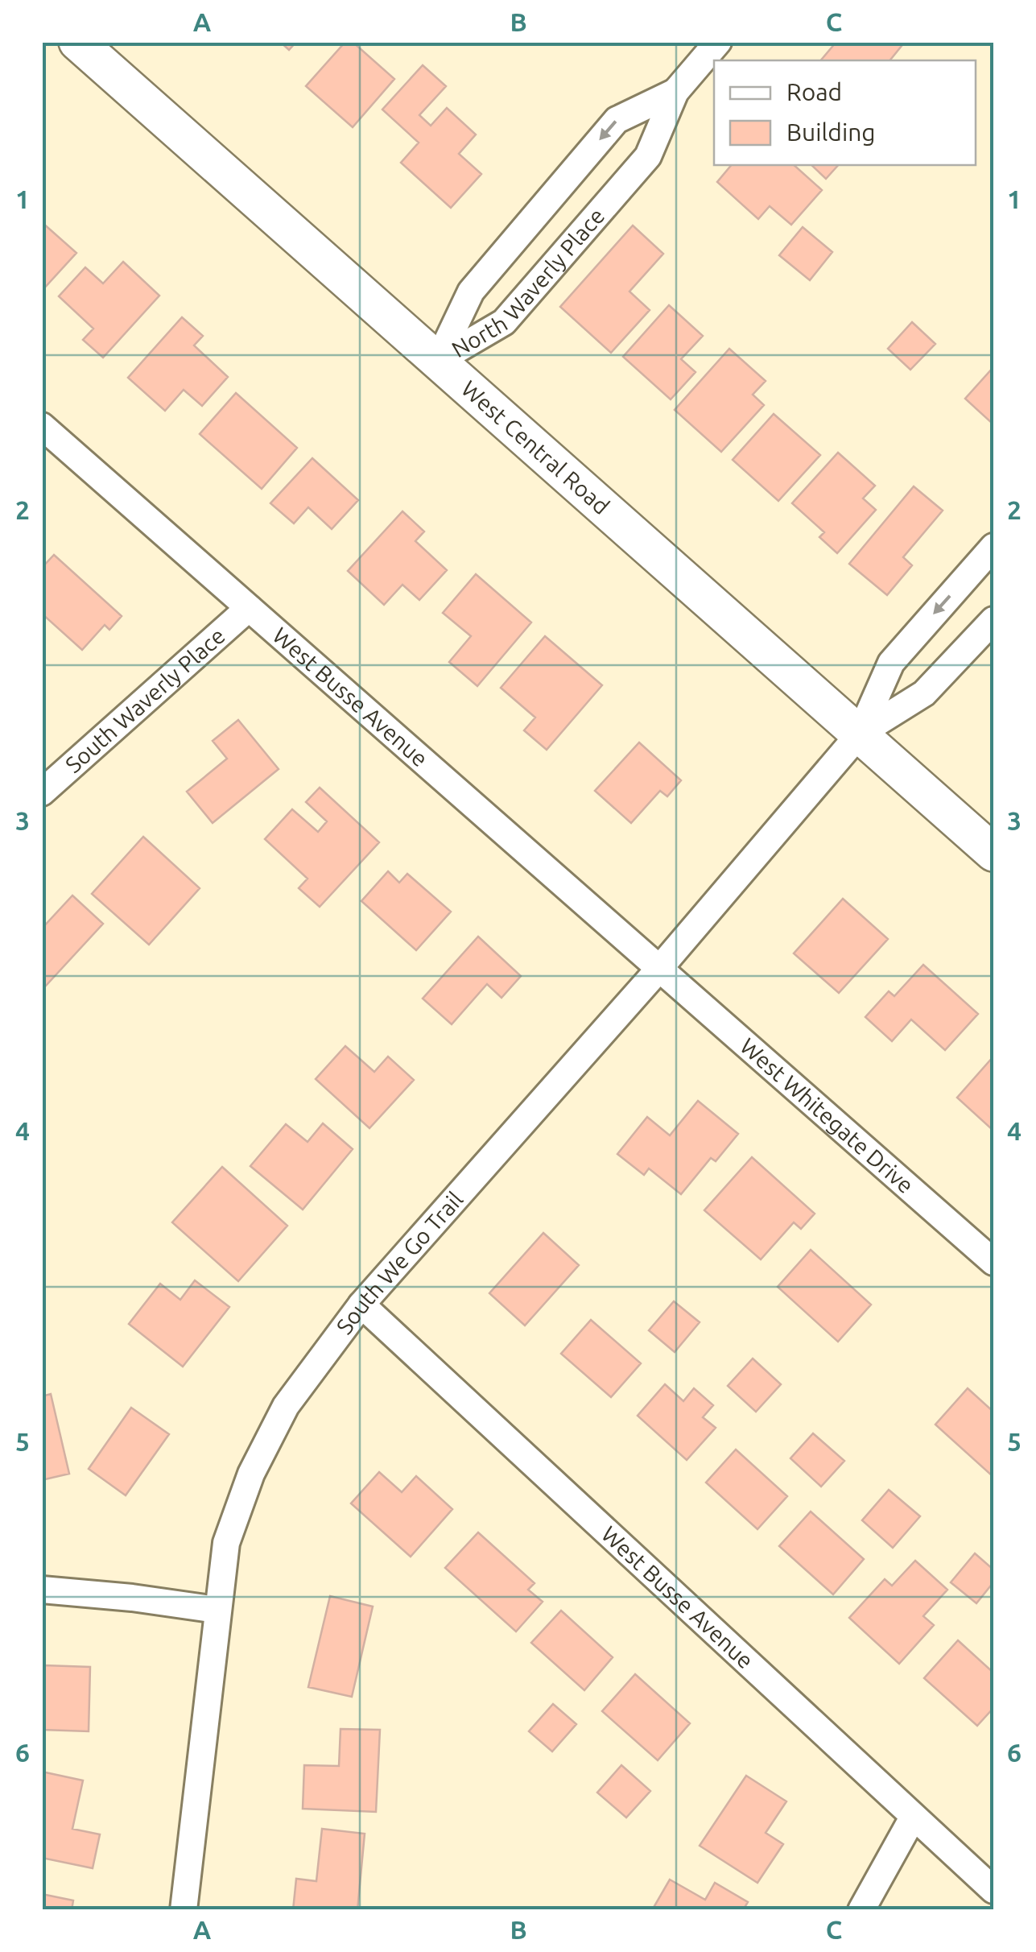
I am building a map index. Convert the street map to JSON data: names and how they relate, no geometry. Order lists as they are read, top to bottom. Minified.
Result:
{"streets":{"main road":["West Central Road"],"street":["North Waverly Place","West Busse Avenue","South Waverly Place","West Whitegate Drive","South We Go Trail"]},"crossings":[["North Waverly Place","West Central Road"],["West Central Road","South We Go Trail"],["West Busse Avenue","South Waverly Place"],["West Busse Avenue","West Whitegate Drive"],["West Busse Avenue","South We Go Trail"],["West Whitegate Drive","South We Go Trail"]],"legend":["Road","Building"],"grid":{"columns":["A","B","C"],"rows":["1","2","3","4","5","6"]}}
